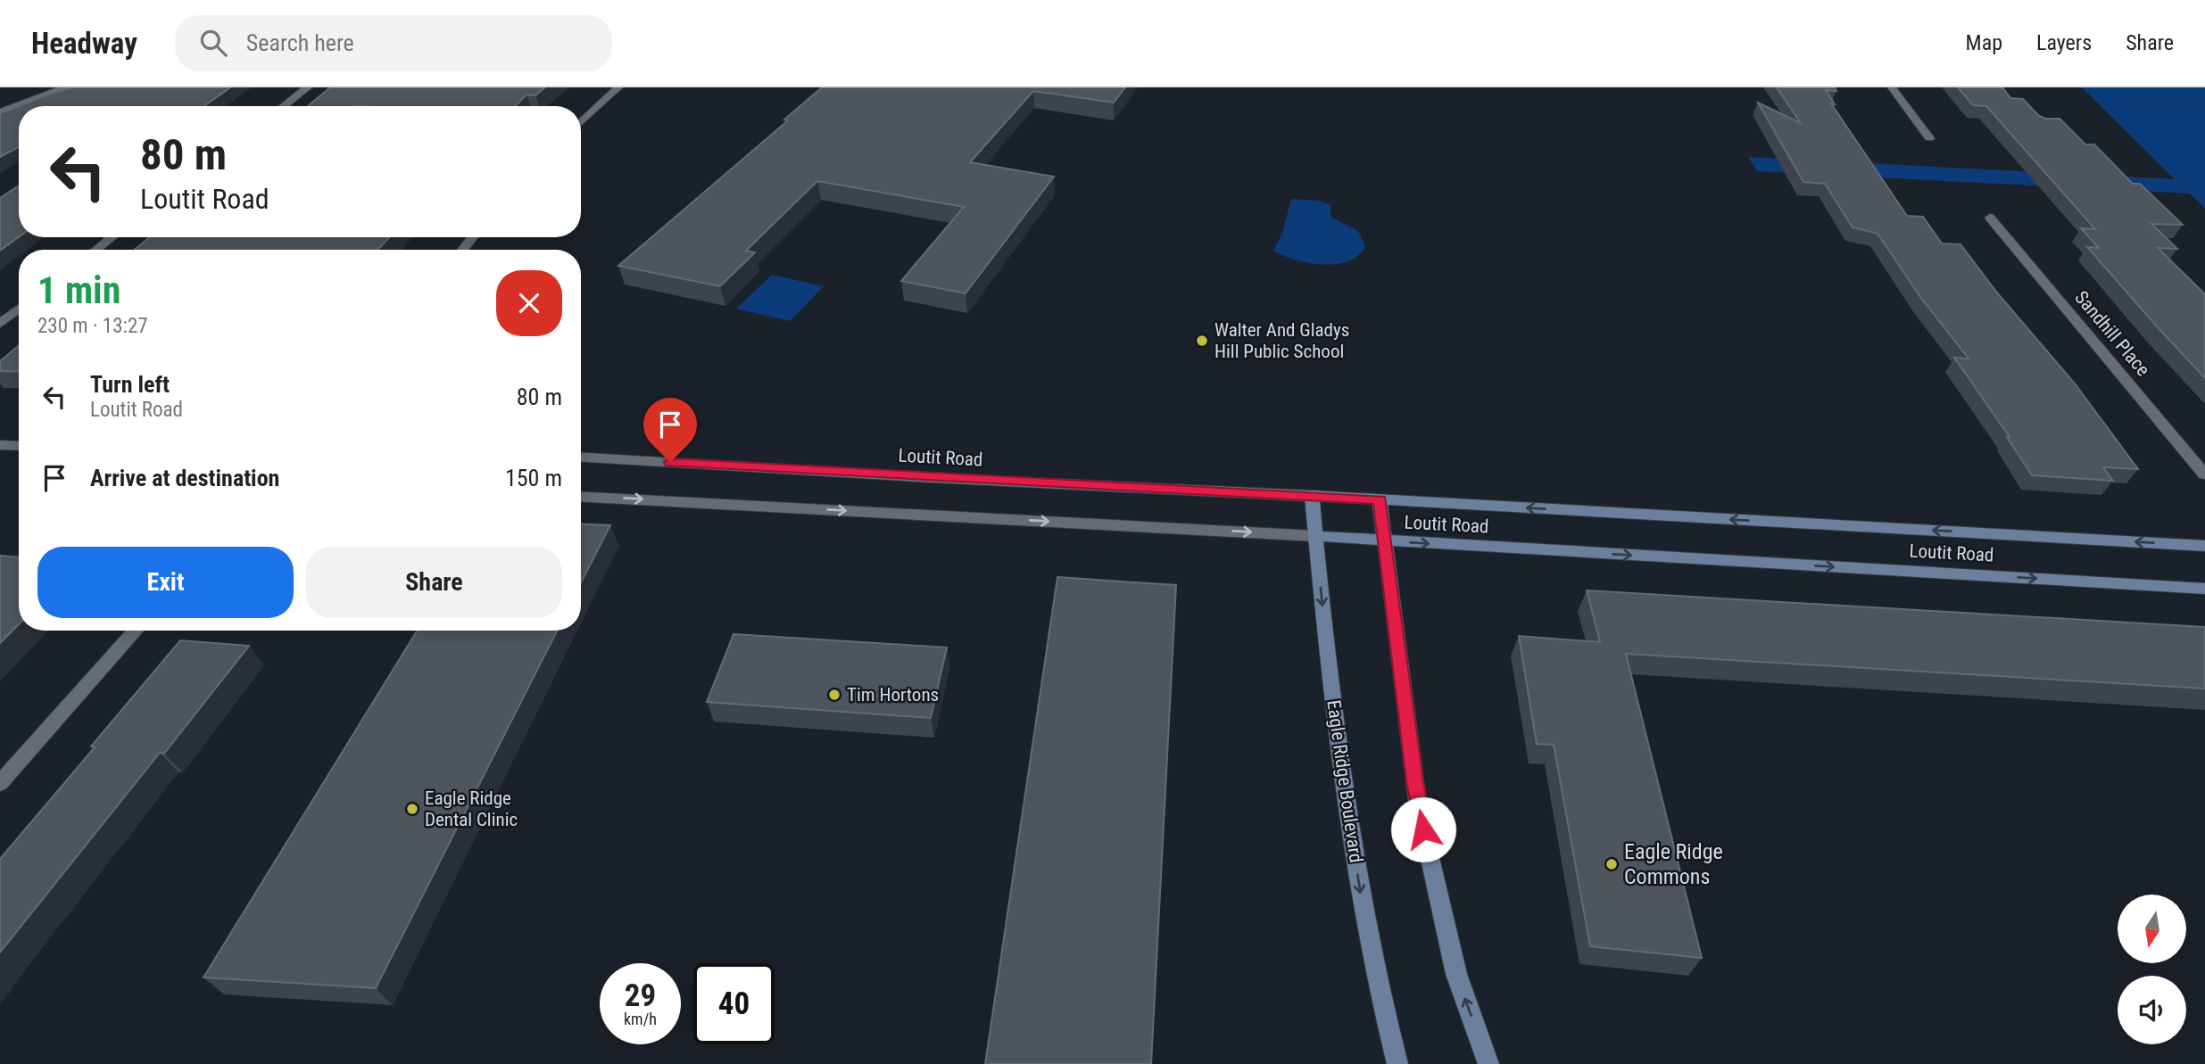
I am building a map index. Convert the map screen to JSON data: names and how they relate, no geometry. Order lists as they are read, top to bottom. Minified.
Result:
{"streets":{"street":["Sandhill Place","Loutit Road","Eagle Ridge Boulevard"]},"crossings":[["Loutit Road","Eagle Ridge Boulevard"]],"places":["Walter And Gladys Hill Public School","Tim Hortons","Eagle Ridge Dental Clinic","Eagle Ridge Commons"],"north":"bottom","page":{"header":"Headway","search":"Search here","nav":["Map","Layers","Share"],"turn":["80 m","Loutit Road"],"heading":["1 min","230 m · 13:27"],"list":[{"name":"Turn left","note":"Loutit Road","value":"80 m"},{"name":"Arrive at destination","value":"150 m"}],"buttons":["Exit","Share"],"speed":"29 km/h","limit":"40"}}
